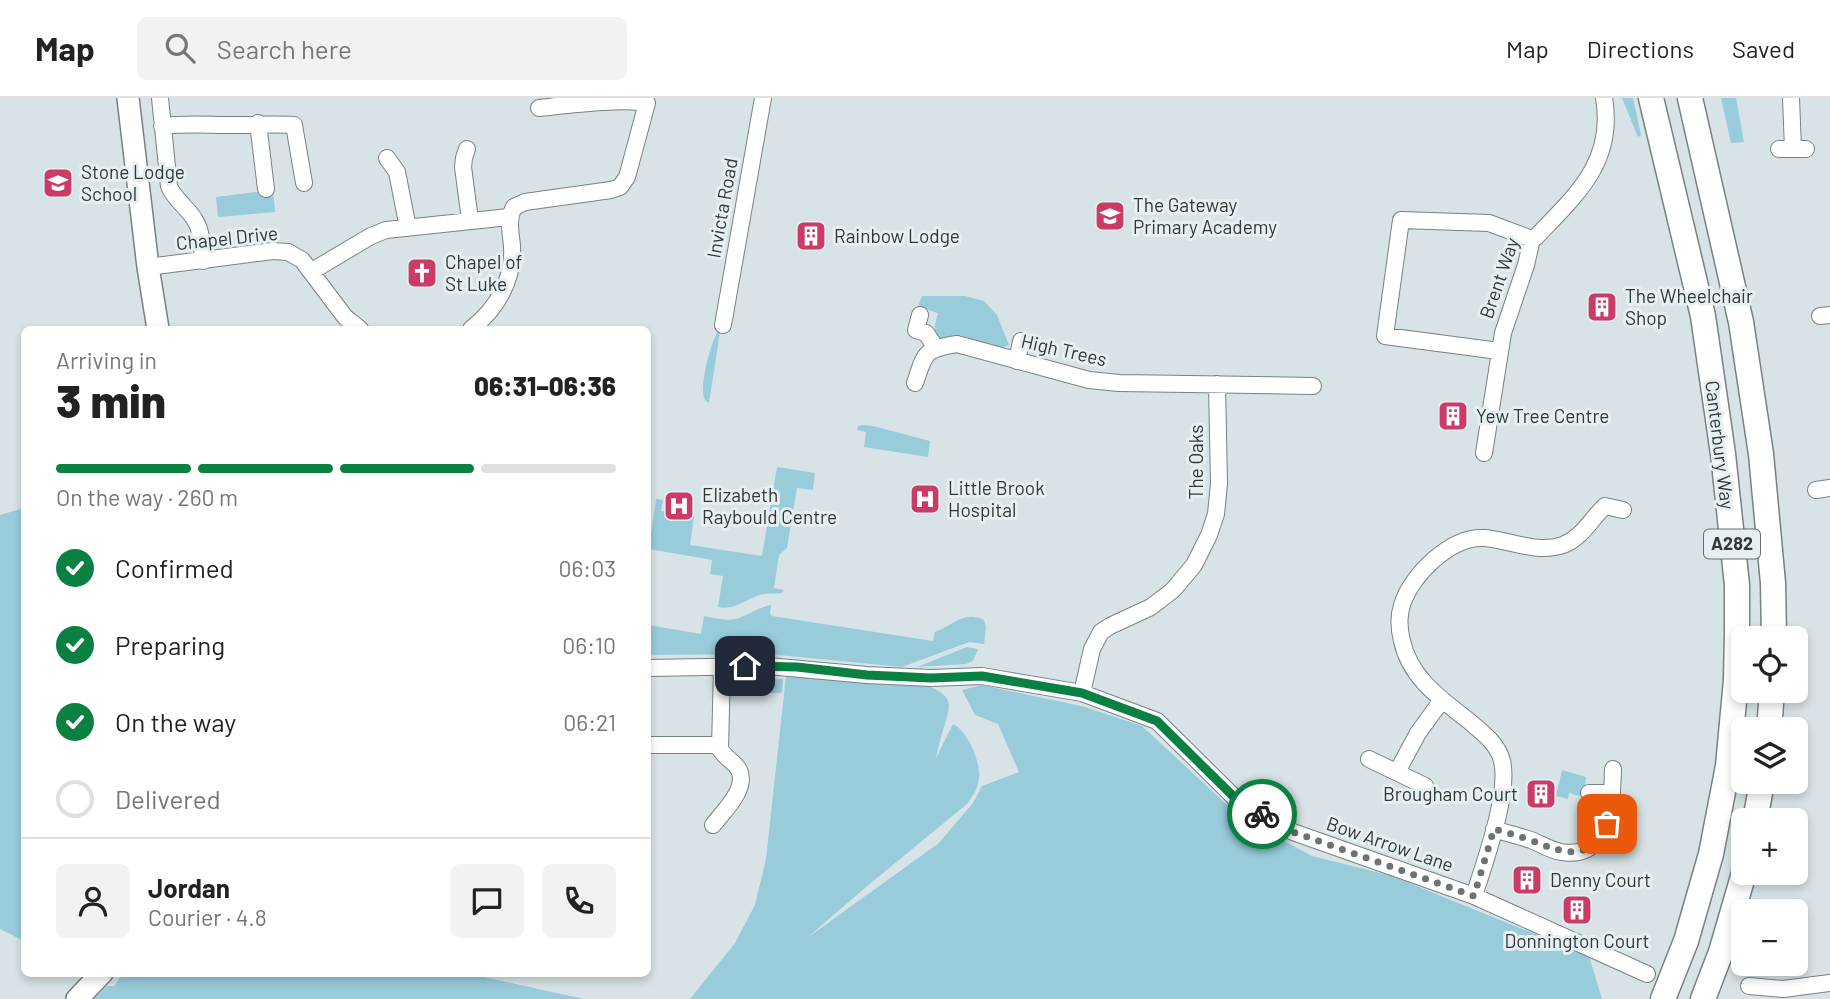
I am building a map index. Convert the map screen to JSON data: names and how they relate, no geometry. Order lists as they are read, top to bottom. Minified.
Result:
{"streets":{"highway":["Canterbury Way","A282"],"street":["Invicta Road","Chapel Drive","Brent Way","High Trees","The Oaks","Bow Arrow Lane"]},"crossings":[["High Trees","The Oaks"],["The Oaks","Bow Arrow Lane"]],"places":{"school or university":["Stone Lodge School","The Gateway Primary Academy"],"building":["Rainbow Lodge","The Wheelchair Shop","Yew Tree Centre","Brougham Court","Denny Court","Donnington Court"],"church":["Chapel of St Luke"],"hospital":["Little Brook Hospital","Elizabeth Raybould Centre"]},"page":{"header":"Map","search":"Search here","nav":["Map","Directions","Saved"],"heading":["3 min","Arriving in","06:31–06:36"],"panel":["Jordan","Courier · 4.8"],"bar":"On the way · 260 m","list":[["Confirmed","06:03"],["Preparing","06:10"],["On the way","06:21"],"Delivered"],"map_buttons":["+","−"]}}
